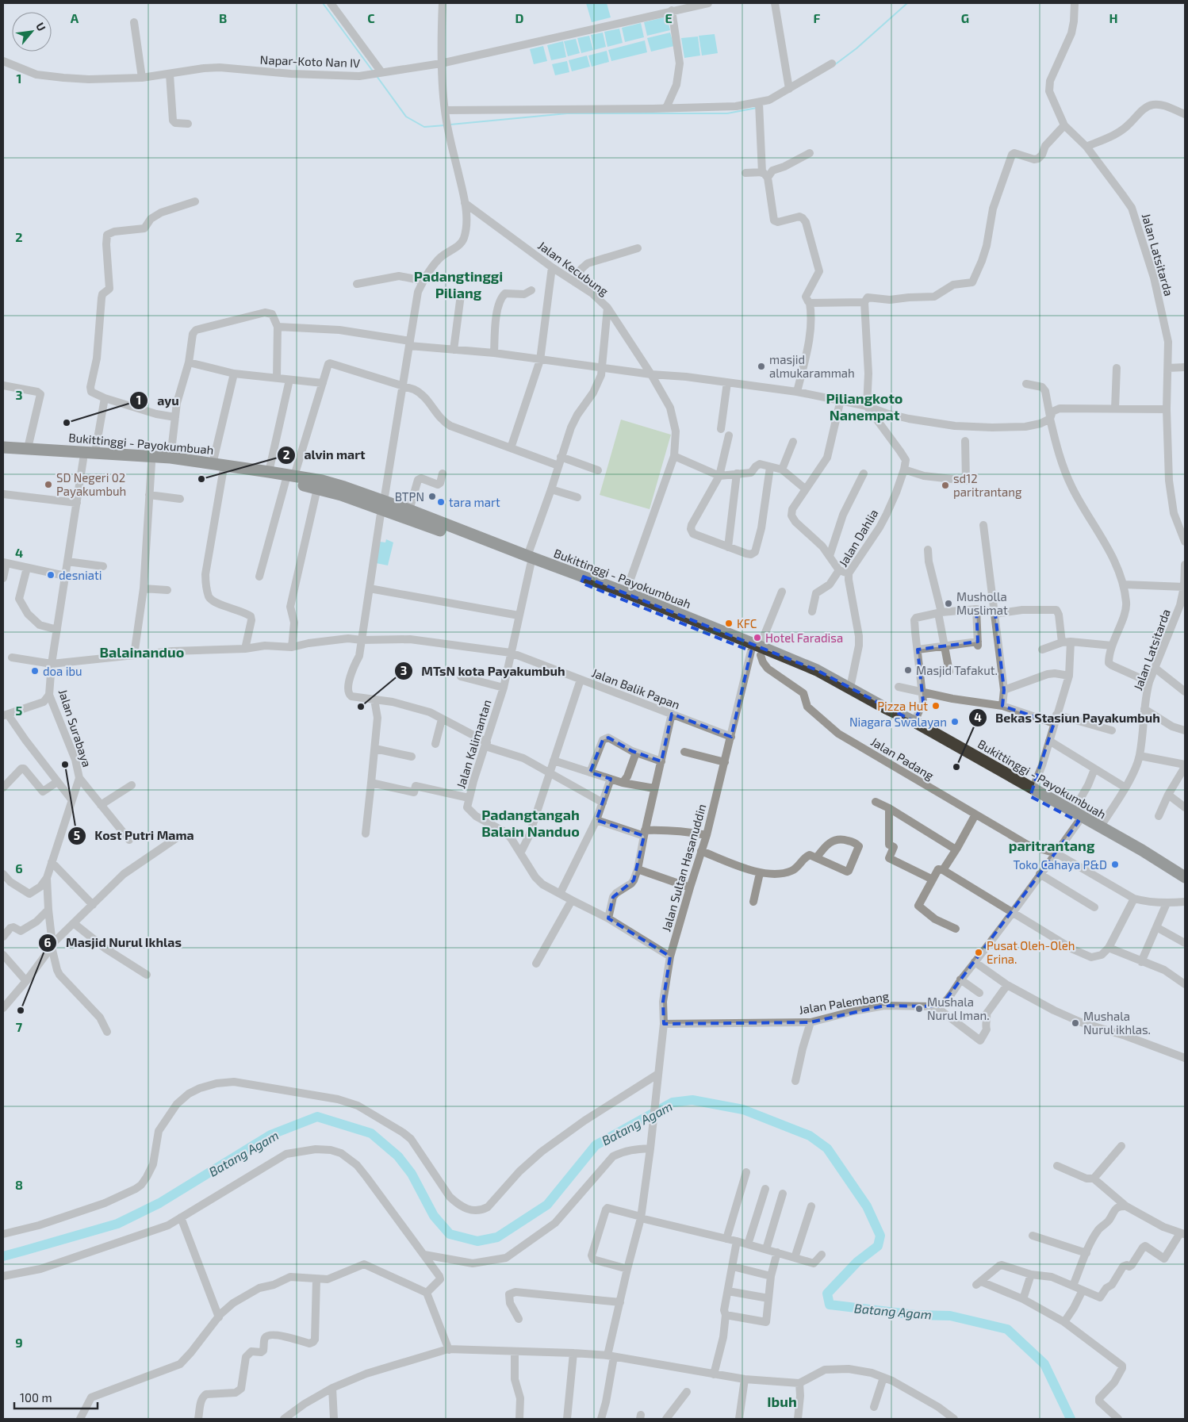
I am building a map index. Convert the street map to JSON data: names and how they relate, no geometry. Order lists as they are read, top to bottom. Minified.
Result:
{"streets":{"highway":["Bukittinggi - Payokumbuah"],"street":["Napar-Koto Nan IV","Jalan Latsitarda","Jalan Kecubung","Jalan Dahlia","Jalan Balik Papan","Jalan Surabaya","Jalan Kalimantan","Jalan Padang","Jalan Sultan Hasanuddin","Jalan Palembang"]},"crossings":[["Jalan Latsitarda","Bukittinggi - Payokumbuah"],["Jalan Kecubung","Bukittinggi - Payokumbuah"],["Jalan Kecubung","Jalan Kalimantan"],["Bukittinggi - Payokumbuah","Jalan Dahlia"],["Bukittinggi - Payokumbuah","Jalan Surabaya"],["Bukittinggi - Payokumbuah","Jalan Kalimantan"],["Bukittinggi - Payokumbuah","Jalan Padang"],["Bukittinggi - Payokumbuah","Jalan Sultan Hasanuddin"],["Jalan Balik Papan","Jalan Surabaya"],["Jalan Balik Papan","Jalan Kalimantan"],["Jalan Balik Papan","Jalan Sultan Hasanuddin"],["Jalan Padang","Jalan Sultan Hasanuddin"],["Jalan Sultan Hasanuddin","Jalan Palembang"]],"districts":["Padangtinggi Piliang","Piliangkoto Nanempat","Balainanduo","Padangtangah Balain Nanduo","paritrantang","Ibuh"],"water":["Batang Agam"],"places":["masjid almukarammah","ayu","alvin mart","SD Negeri 02 Payakumbuh","sd12 paritrantang","BTPN","tara mart","desniati","Musholla Muslimat","KFC","Hotel Faradisa","Masjid Tafakut.","doa ibu","Pizza Hut","MTsN kota Payakumbuh","Niagara Swalayan","Kost Putri Mama","Bekas Stasiun Payakumbuh","Toko Cahaya P&D","Pusat Oleh-Oleh Erina.","Mushala Nurul Iman.","Masjid Nurul Ikhlas","Mushala Nurul ikhlas."],"scale_bar":"100 m","north":"top right","grid":{"columns":["A","B","C","D","E","F","G","H"],"rows":["1","2","3","4","5","6","7","8","9"]}}
